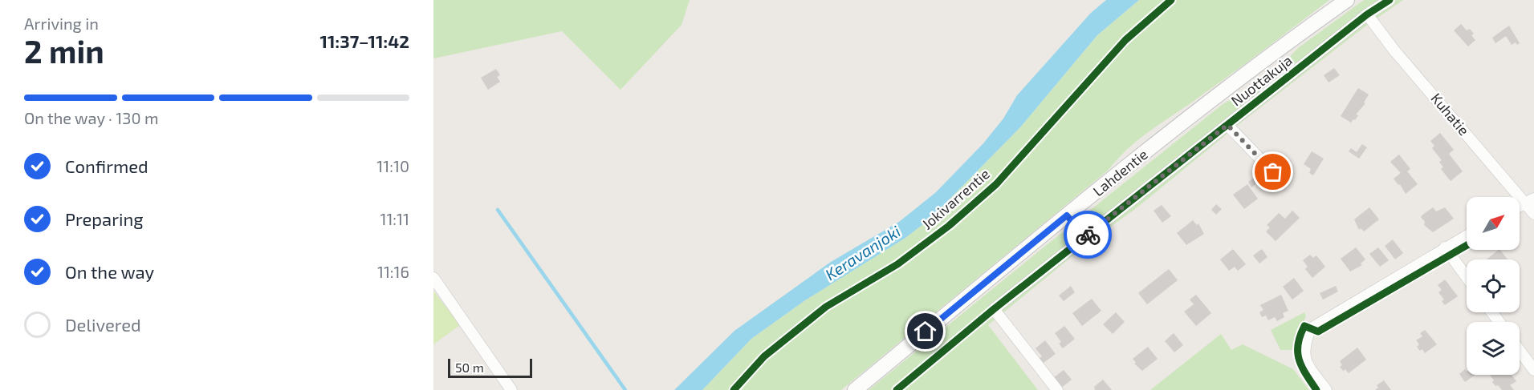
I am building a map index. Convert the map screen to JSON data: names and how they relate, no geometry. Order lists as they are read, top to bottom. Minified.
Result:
{"streets":{"main road":["Lahdentie"],"street":["Nuottakuja","Kuhatie"],"cycle path":["Jokivarrentie"]},"crossings":[["Nuottakuja","Kuhatie"]],"water":["Keravanjoki"],"scale_bar":"50 m","north":"top right","page":{"heading":["2 min","Arriving in","11:37–11:42"],"bar":"On the way · 130 m","list":[["Confirmed","11:10"],["Preparing","11:11"],["On the way","11:16"],"Delivered"],"scale":"50 m"}}
